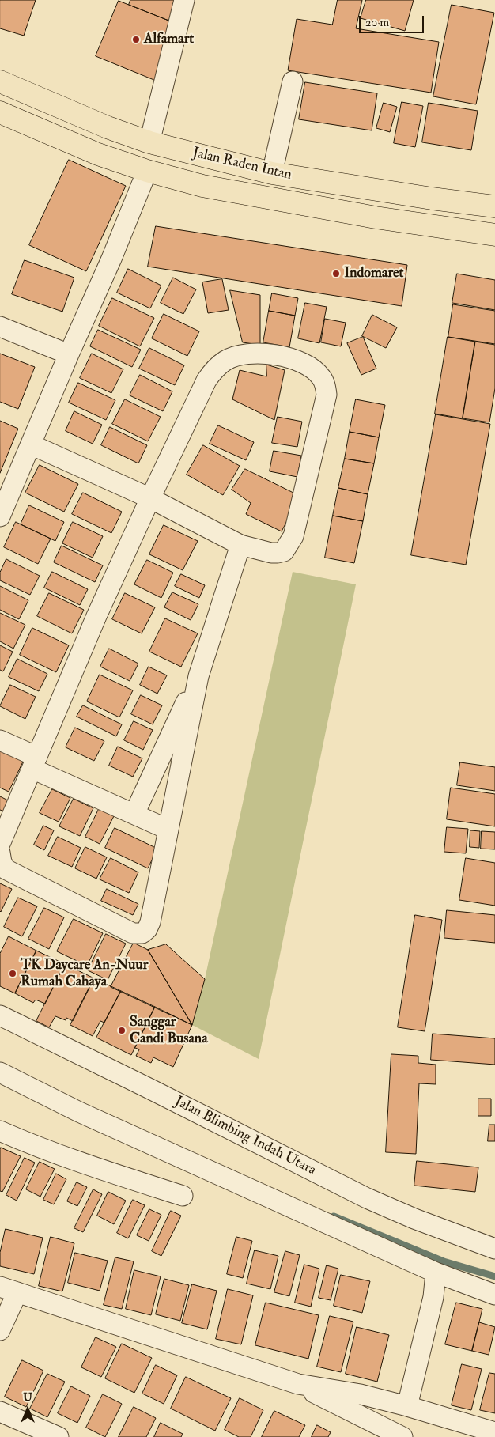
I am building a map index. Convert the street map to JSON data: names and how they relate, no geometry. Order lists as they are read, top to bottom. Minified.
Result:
{"streets":{"highway":["Jalan Raden Intan"],"street":["Jalan Blimbing Indah Utara"]},"places":["Alfamart","Indomaret","TK Daycare An-Nuur Rumah Cahaya","Sanggar Candi Busana"],"scale_bar":"20 m","north":"top"}
